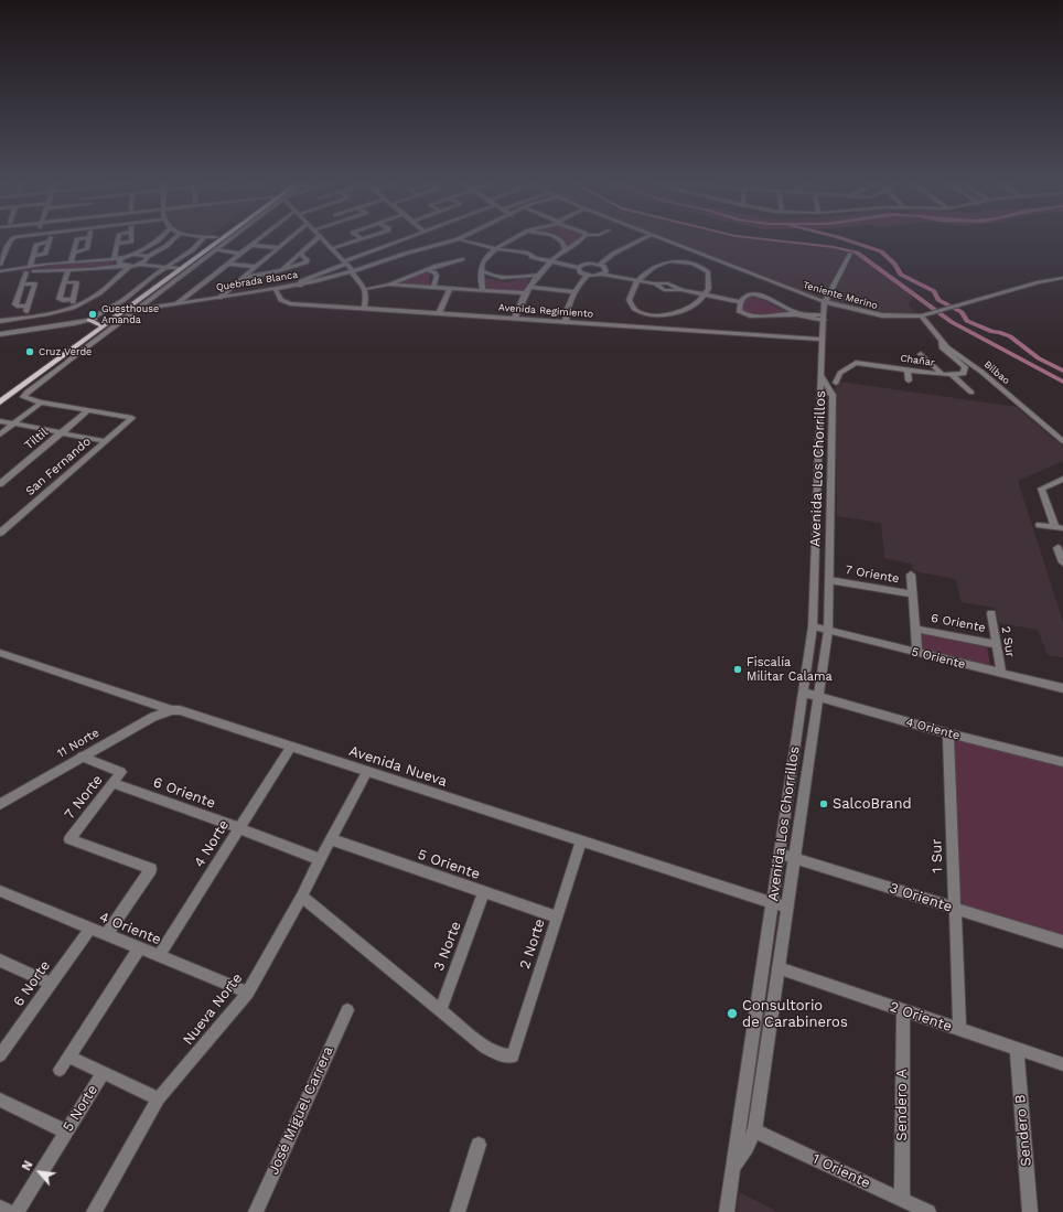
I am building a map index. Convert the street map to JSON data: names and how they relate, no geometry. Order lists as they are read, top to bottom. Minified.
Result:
{"streets":{"street":["Quebrada Blanca","Teniente Merino","Avenida Regimiento","Chañar","Bilbao","Tiltil","San Fernando","Avenida Los Chorrillos","7 Oriente","6 Oriente","2 Sur","5 Oriente","4 Oriente","11 Norte","Avenida Nueva","7 Norte","4 Norte","1 Sur","3 Oriente","2 Norte","3 Norte","6 Norte","Nueva Norte","2 Oriente","Sendero A","5 Norte","José Miguel Carrera","Sendero B","1 Oriente"]},"crossings":[["Quebrada Blanca","Avenida Regimiento"],["Teniente Merino","Bilbao"],["Chañar","Bilbao"],["Chañar","Avenida Los Chorrillos"],["Tiltil","San Fernando"],["Avenida Los Chorrillos","7 Oriente"],["Avenida Los Chorrillos","5 Oriente"],["Avenida Los Chorrillos","4 Oriente"],["Avenida Los Chorrillos","Avenida Nueva"],["Avenida Los Chorrillos","3 Oriente"],["Avenida Los Chorrillos","2 Oriente"],["Avenida Los Chorrillos","1 Oriente"],["6 Oriente","2 Sur"],["6 Oriente","7 Norte"],["6 Oriente","4 Norte"],["6 Oriente","Nueva Norte"],["2 Sur","5 Oriente"],["5 Oriente","2 Norte"],["5 Oriente","3 Norte"],["5 Oriente","Nueva Norte"],["4 Oriente","7 Norte"],["4 Oriente","4 Norte"],["4 Oriente","1 Sur"],["4 Oriente","6 Norte"],["4 Oriente","Nueva Norte"],["11 Norte","Avenida Nueva"],["11 Norte","7 Norte"],["Avenida Nueva","4 Norte"],["Avenida Nueva","2 Norte"],["Avenida Nueva","Nueva Norte"],["1 Sur","3 Oriente"],["1 Sur","2 Oriente"],["2 Norte","3 Norte"],["2 Oriente","Sendero A"],["2 Oriente","Sendero B"],["Sendero A","1 Oriente"]],"places":["Guesthouse Amanda","Cruz Verde","Fiscalía Militar Calama","SalcoBrand","Consultorio de Carabineros"],"north":"top left"}
